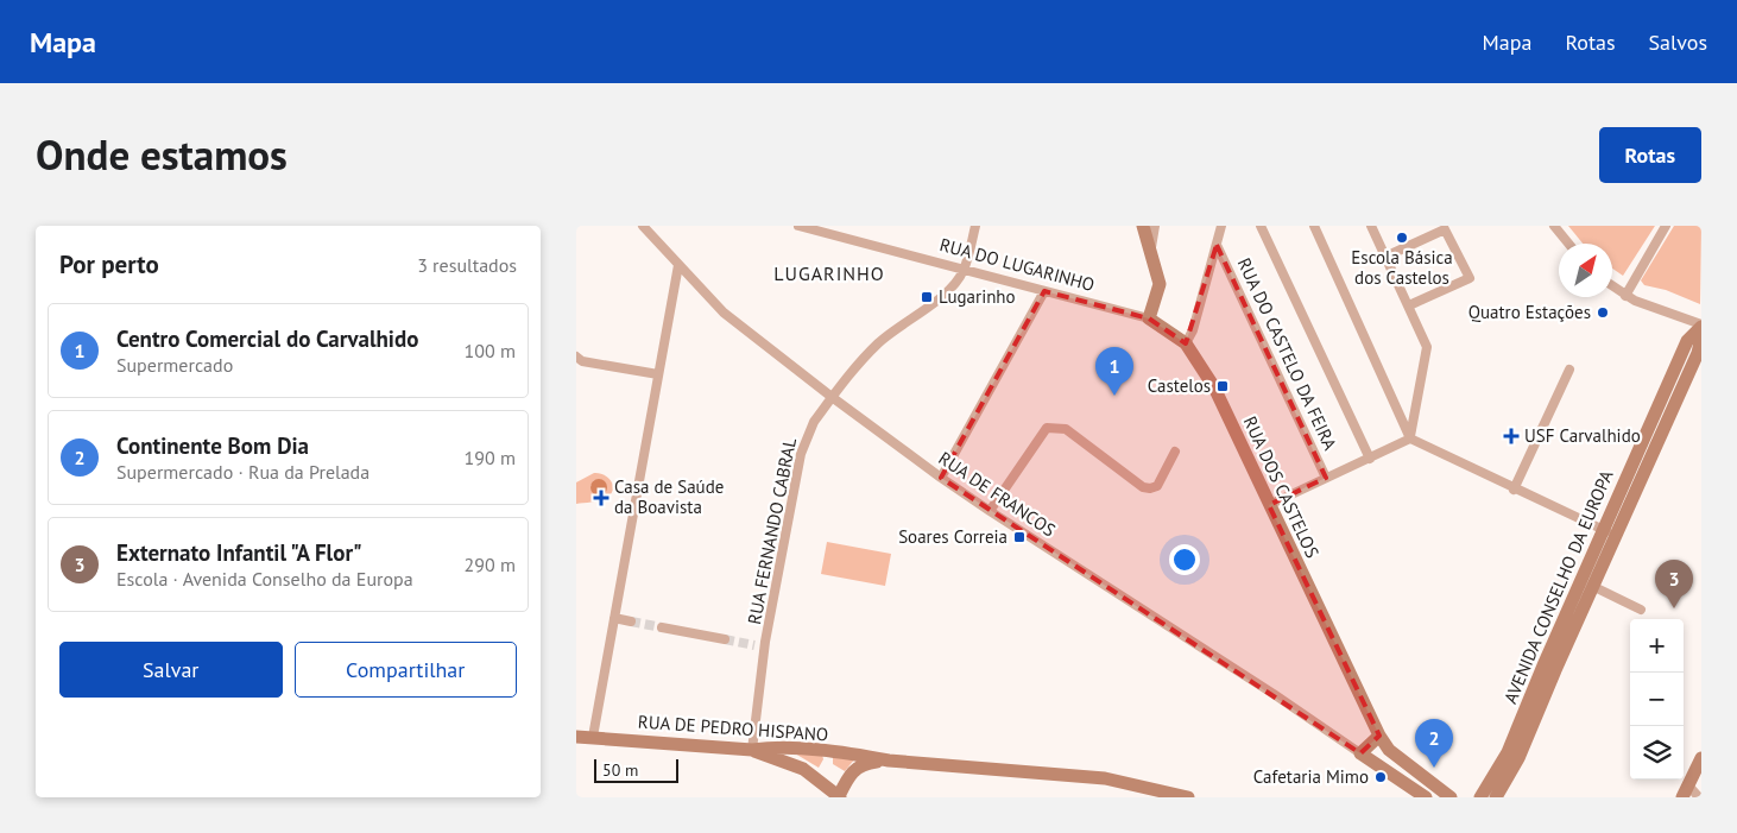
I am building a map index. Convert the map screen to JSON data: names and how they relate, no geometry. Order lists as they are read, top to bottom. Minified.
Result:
{"streets":{"street":["RUA DO LUGARINHO","RUA DO CASTELO DA FEIRA","RUA DOS CASTELOS","RUA DE FRANCOS","RUA FERNANDO CABRAL","AVENIDA CONSELHO DA EUROPA","RUA DE PEDRO HISPANO"]},"crossings":[["RUA DO LUGARINHO","RUA DOS CASTELOS"],["RUA DO LUGARINHO","RUA FERNANDO CABRAL"],["RUA DE FRANCOS","RUA FERNANDO CABRAL"],["RUA FERNANDO CABRAL","RUA DE PEDRO HISPANO"]],"districts":["LUGARINHO"],"places":{"other":["Escola Básica dos Castelos","Quatro Estações","Cafetaria Mimo"],"transit":["Lugarinho","Castelos","Soares Correia"],"health":["USF Carvalhido","Casa de Saúde da Boavista"]},"scale_bar":"50 m","north":"top right","page":{"header":"Mapa","nav":["Mapa","Rotas","Salvos"],"title":"Onde estamos","buttons":["Rotas",["Salvar","Compartilhar"]],"heading":["Por perto","3 resultados"],"list":[{"mark":"1","name":"Centro Comercial do Carvalhido","note":"Supermercado","value":"100 m"},{"mark":"2","name":"Continente Bom Dia","note":"Supermercado · Rua da Prelada","value":"190 m"},{"mark":"3","name":"Externato Infantil \"A Flor\"","note":"Escola · Avenida Conselho da Europa","value":"290 m"}],"pins":["1","3","2"],"map_buttons":["+","−"],"scale":"50 m"}}
